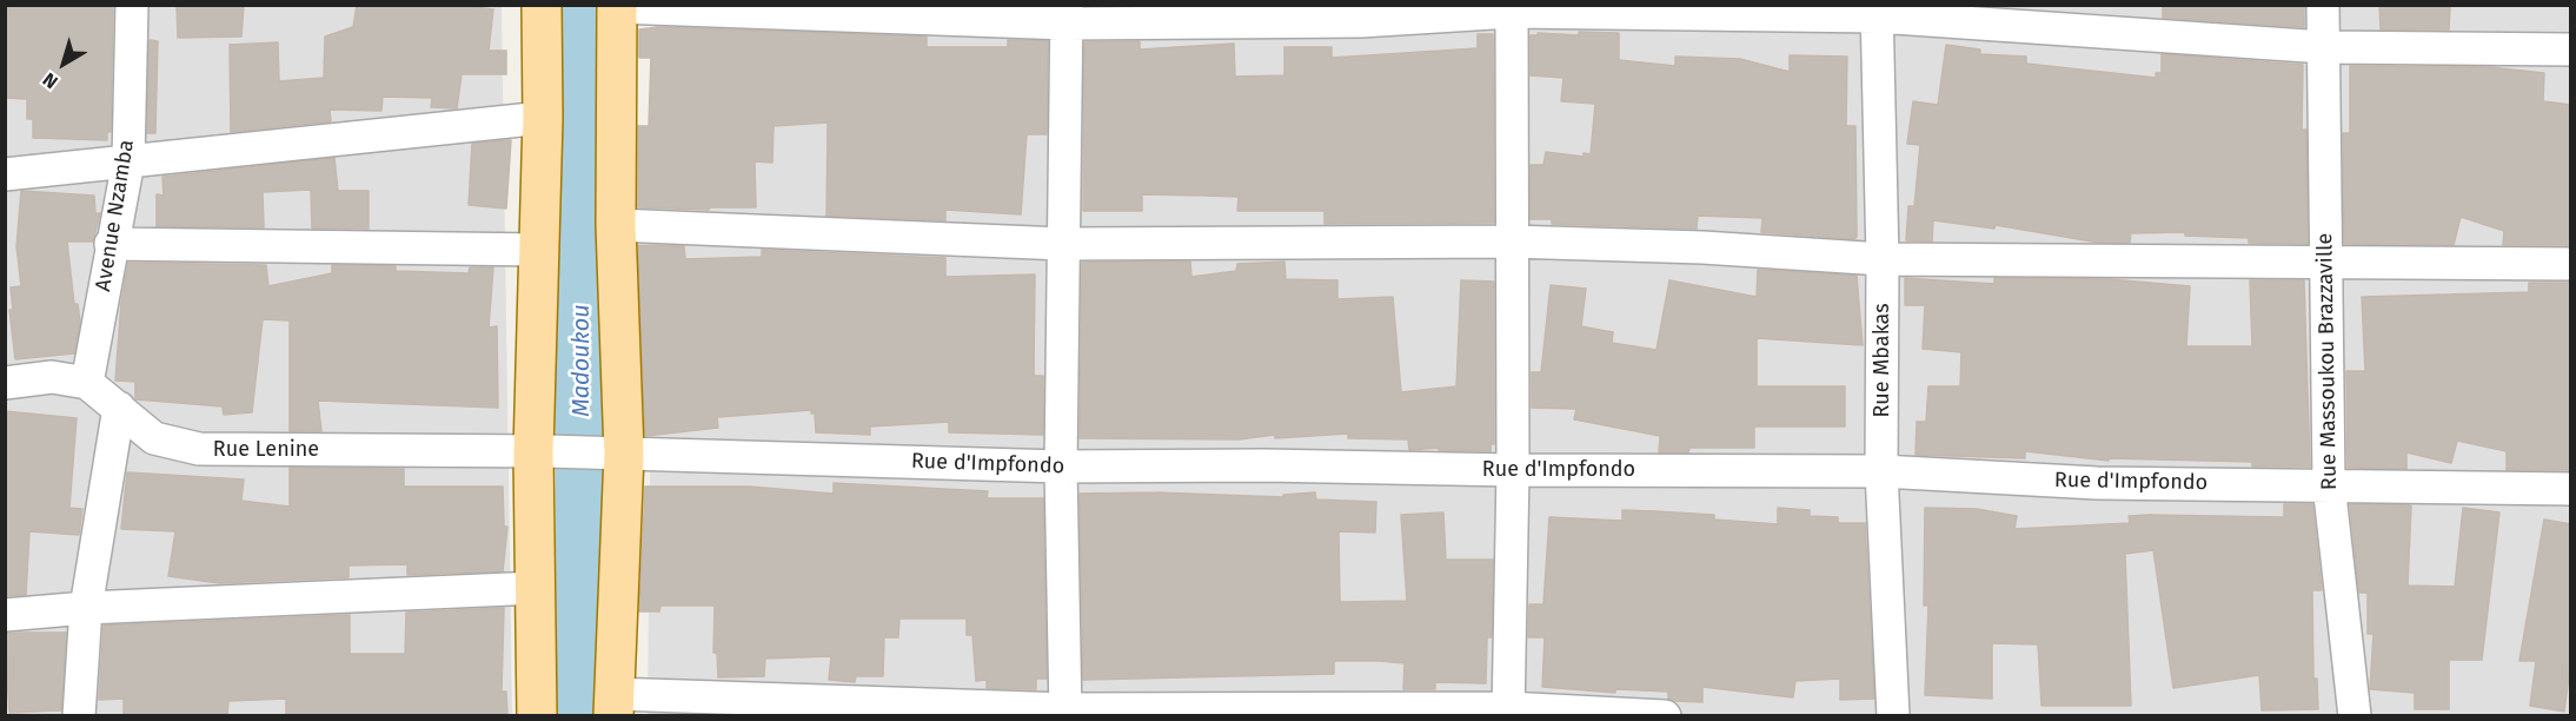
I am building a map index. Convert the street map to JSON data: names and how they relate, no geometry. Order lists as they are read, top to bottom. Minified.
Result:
{"streets":{"street":["Avenue Nzamba","Rue Mbakas","Rue Massoukou Brazzaville","Rue Lenine","Rue d'Impfondo"]},"crossings":[["Avenue Nzamba","Rue Lenine"],["Rue Mbakas","Rue d'Impfondo"],["Rue Massoukou Brazzaville","Rue d'Impfondo"],["Rue Lenine","Rue d'Impfondo"]],"water":["Madoukou"],"north":"bottom left"}
